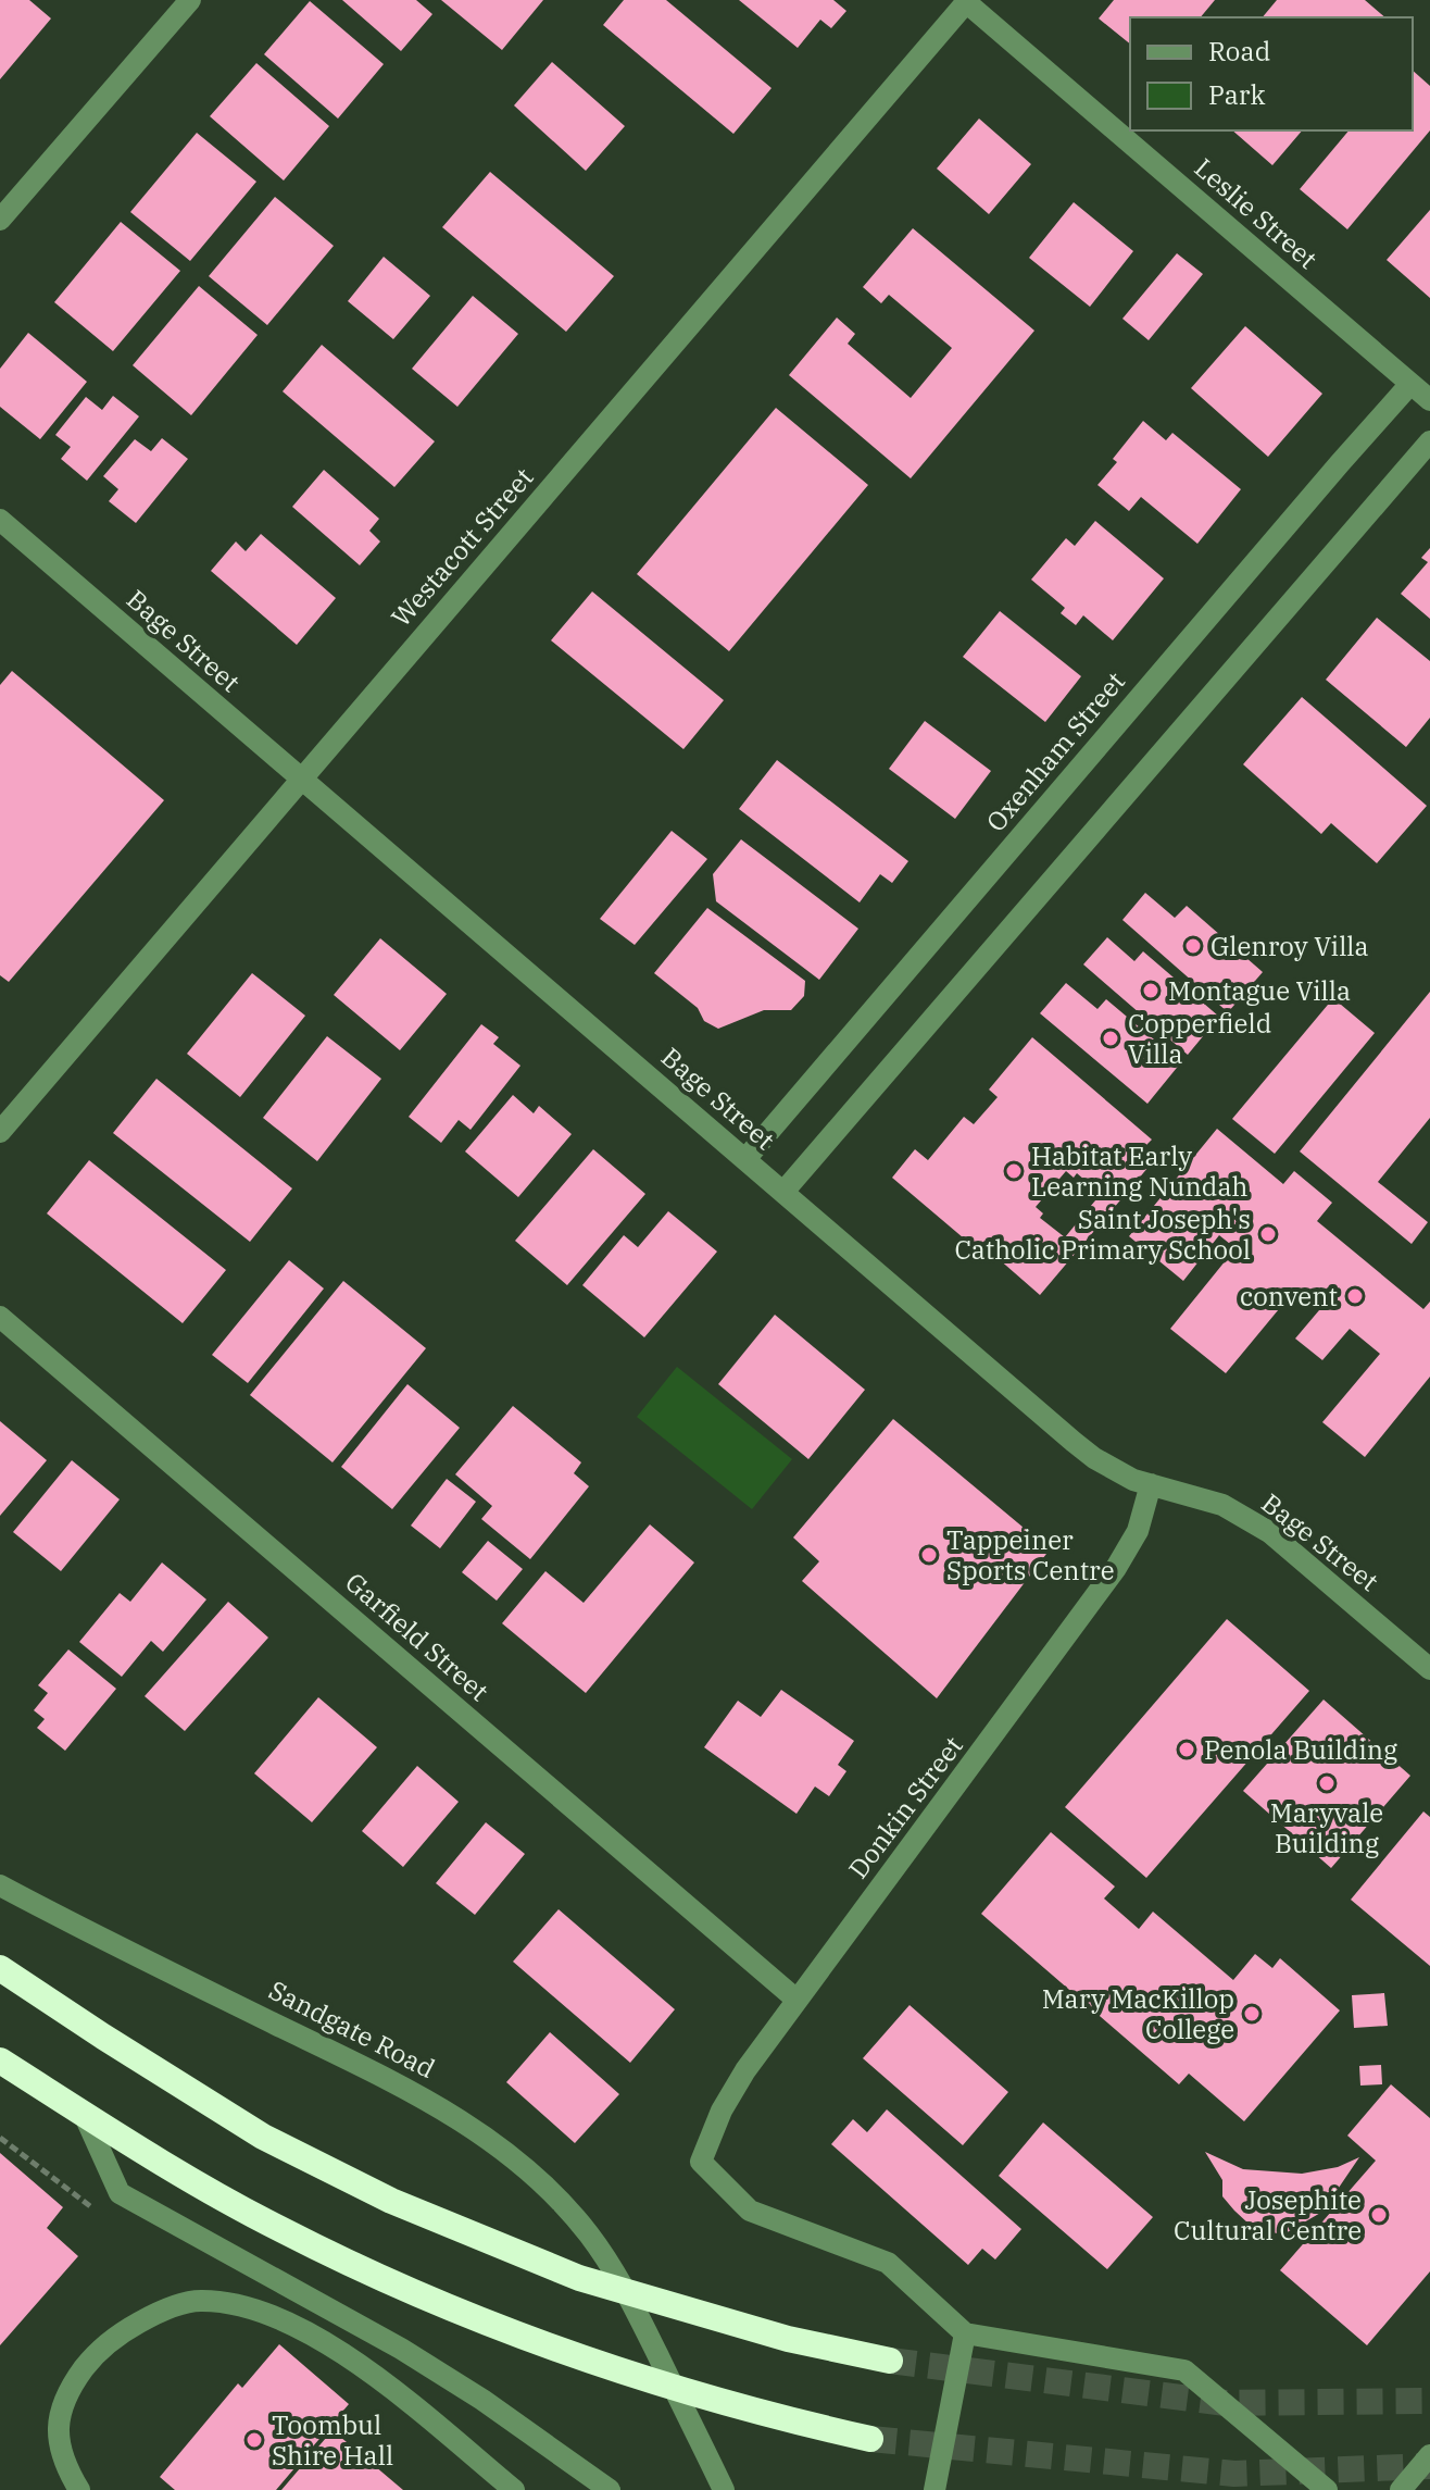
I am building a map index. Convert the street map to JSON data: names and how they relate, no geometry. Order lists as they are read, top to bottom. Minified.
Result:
{"streets":{"street":["Leslie Street","Westacott Street","Bage Street","Oxenham Street","Garfield Street","Donkin Street","Sandgate Road"]},"crossings":[["Leslie Street","Westacott Street"],["Leslie Street","Oxenham Street"],["Westacott Street","Bage Street"],["Bage Street","Oxenham Street"],["Bage Street","Donkin Street"],["Garfield Street","Donkin Street"]],"places":["Glenroy Villa","Montague Villa","Copperfield Villa","Habitat Early Learning Nundah","Saint Joseph's Catholic Primary School","convent","Tappeiner Sports Centre","Penola Building","Maryvale Building","Mary MacKillop College","Josephite Cultural Centre","Toombul Shire Hall"],"legend":["Road","Park"]}
